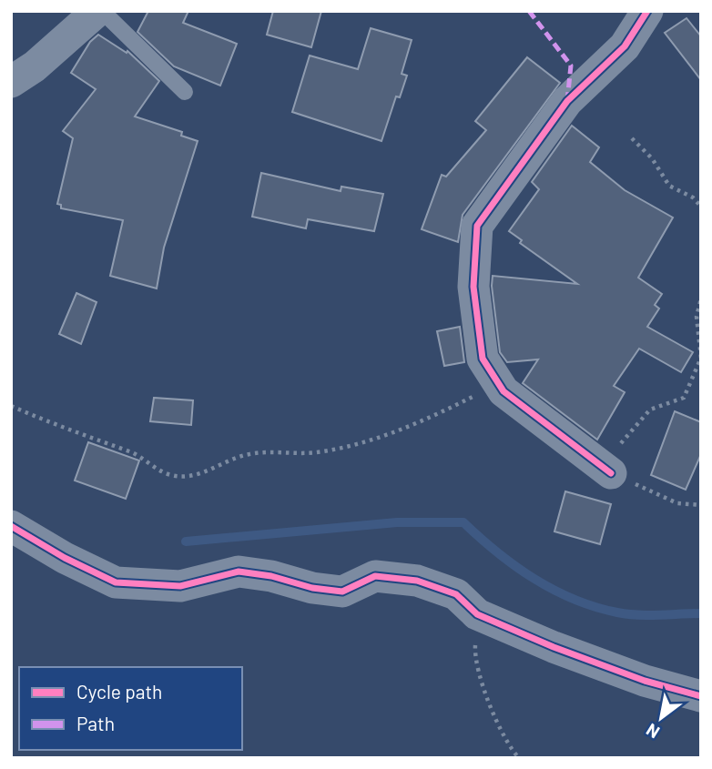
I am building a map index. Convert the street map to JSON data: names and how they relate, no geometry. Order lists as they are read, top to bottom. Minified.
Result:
{"legend":["Cycle path","Path"],"north":"bottom left"}
